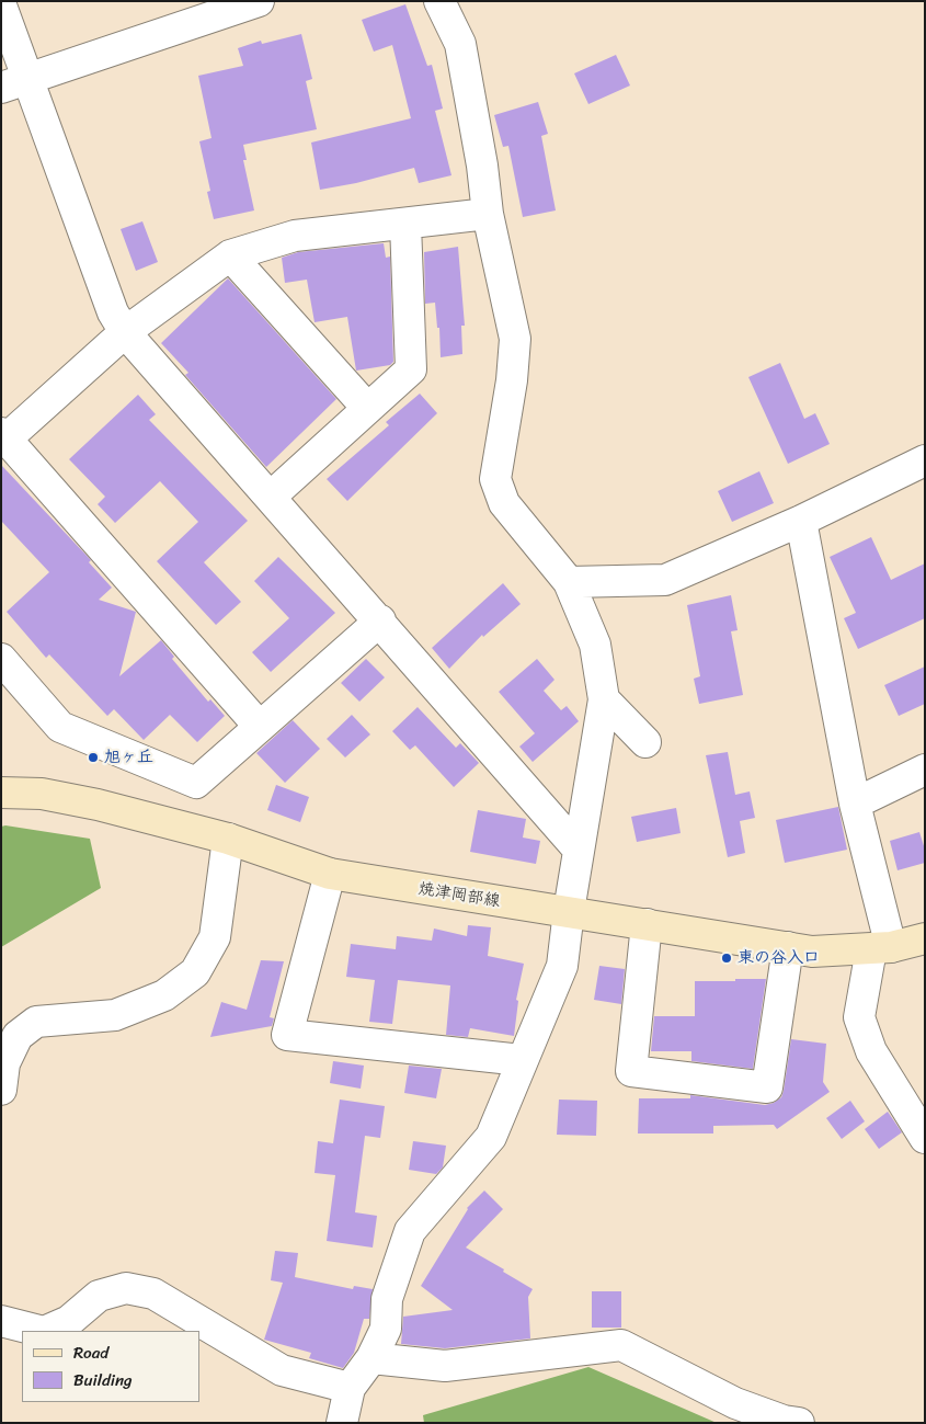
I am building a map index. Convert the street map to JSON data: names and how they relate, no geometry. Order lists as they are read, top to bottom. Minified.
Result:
{"streets":{"main road":["焼津岡部線"]},"places":["旭ヶ丘","東の谷入口"],"legend":["Road","Building"]}
